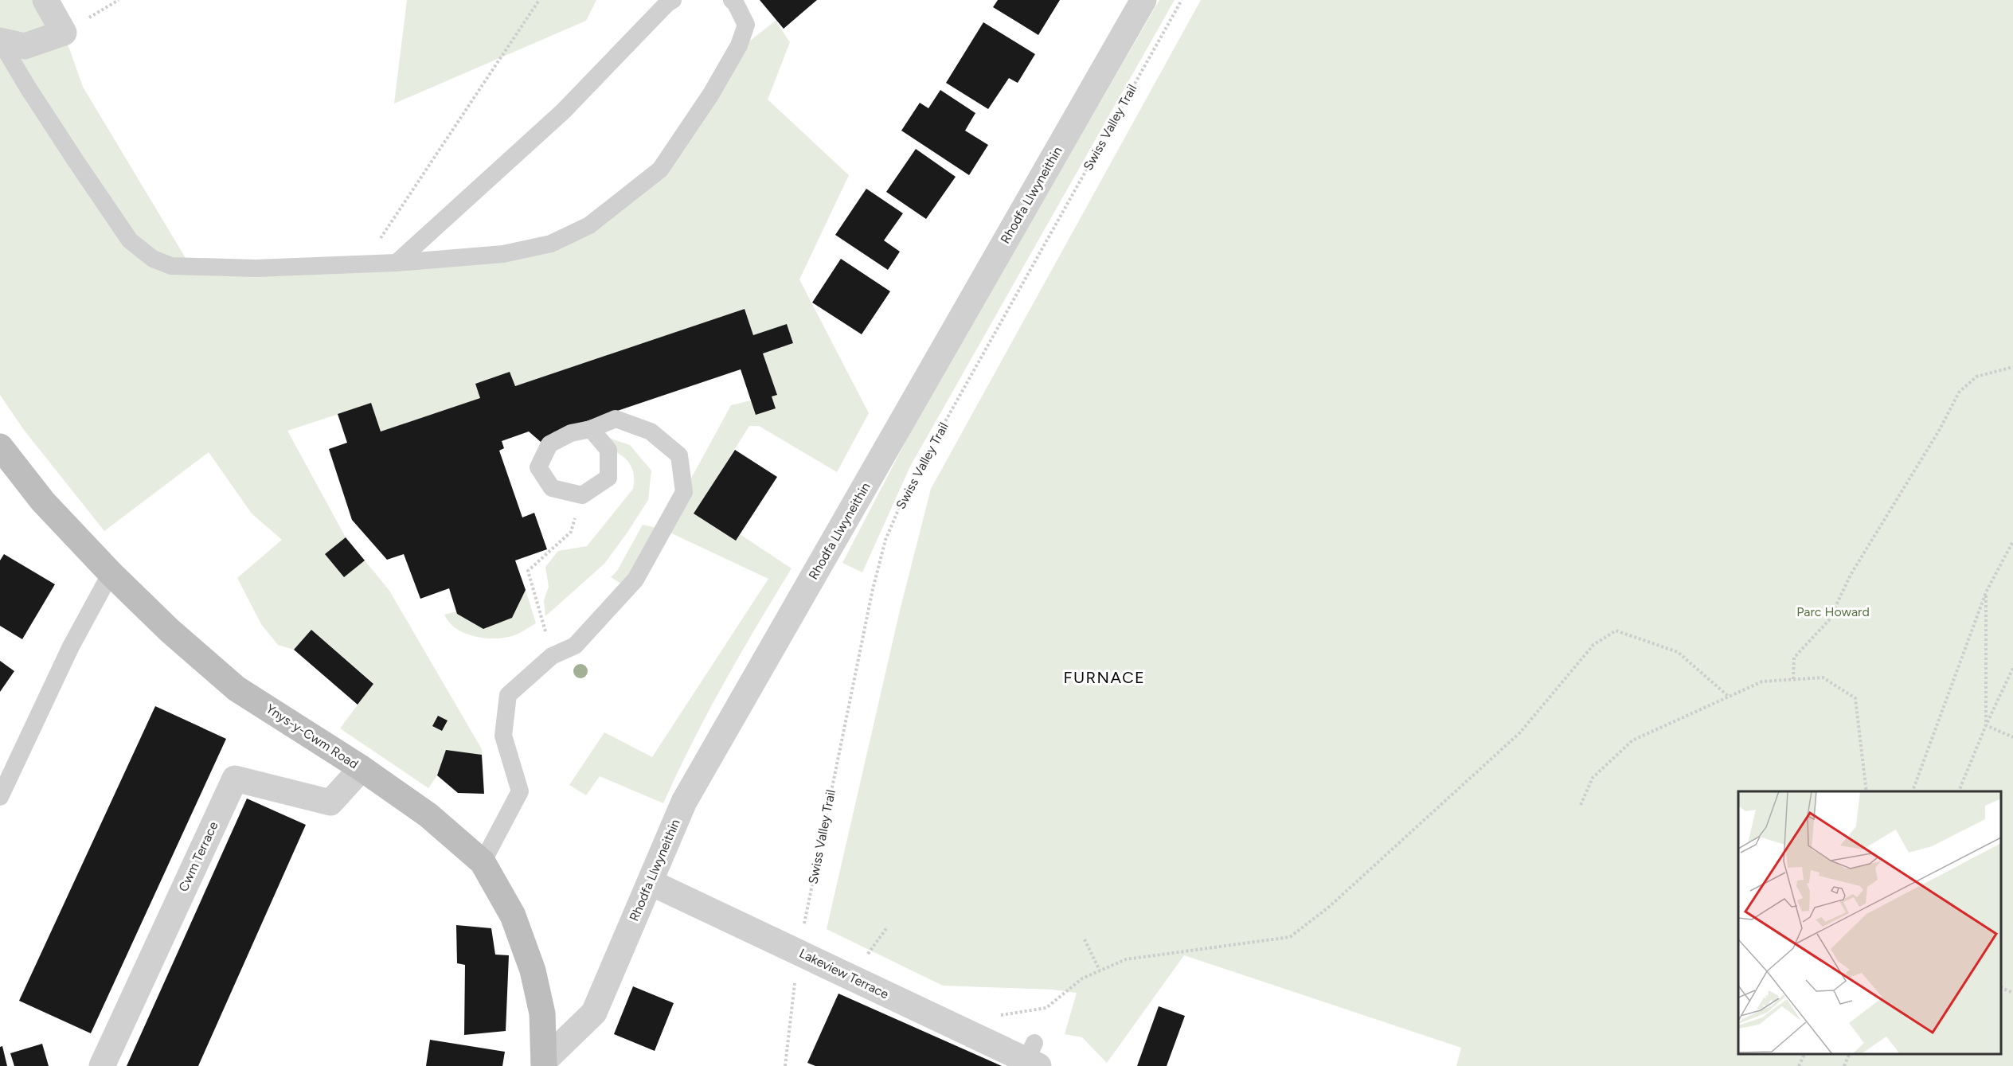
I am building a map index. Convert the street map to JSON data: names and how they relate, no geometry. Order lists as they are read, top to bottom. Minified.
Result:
{"streets":{"main road":["Ynys-y-Cwm Road"],"street":["Rhodfa Llwyneithin","Cwm Terrace","Lakeview Terrace"],"path":["Swiss Valley Trail"]},"crossings":[["Swiss Valley Trail","Lakeview Terrace"],["Rhodfa Llwyneithin","Ynys-y-Cwm Road"],["Rhodfa Llwyneithin","Lakeview Terrace"],["Ynys-y-Cwm Road","Cwm Terrace"]],"districts":["FURNACE"],"parks":["Parc Howard"]}
